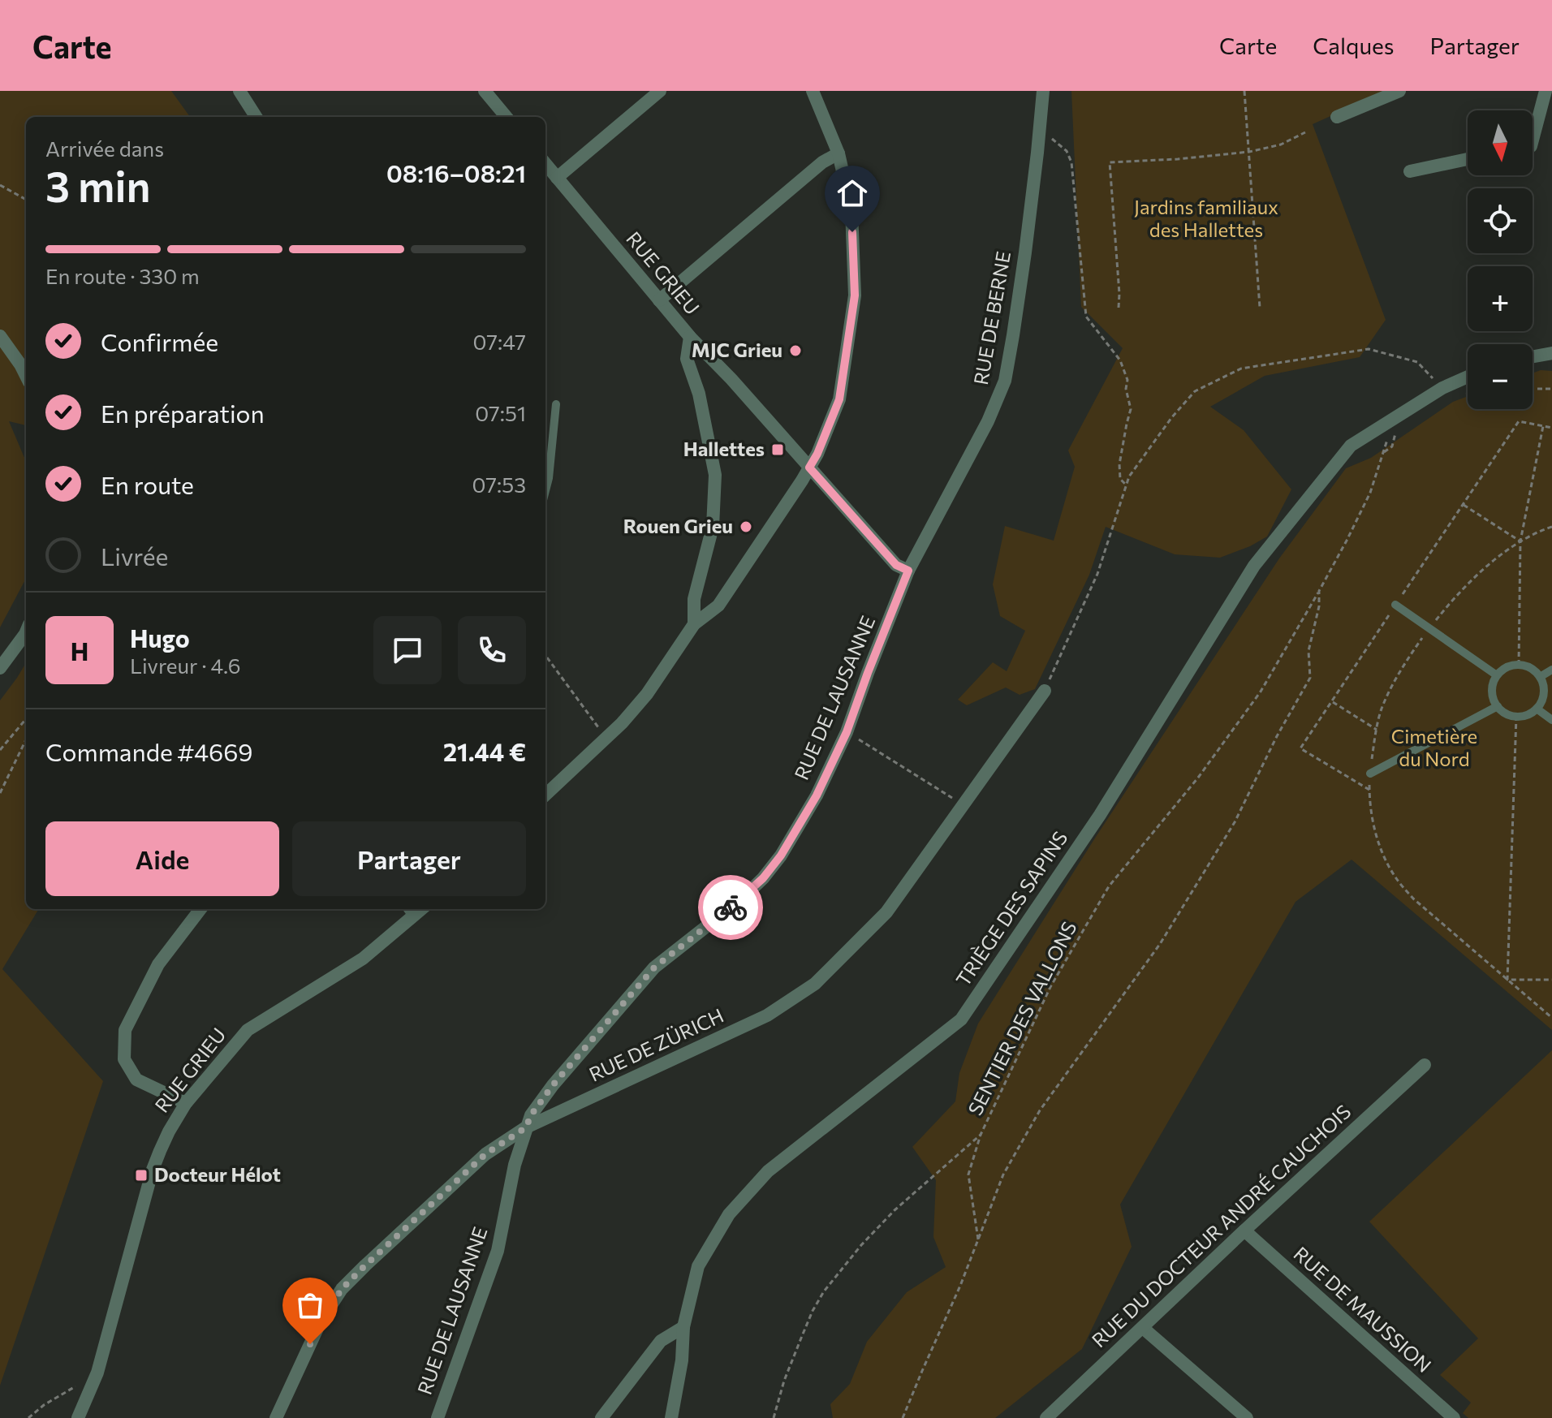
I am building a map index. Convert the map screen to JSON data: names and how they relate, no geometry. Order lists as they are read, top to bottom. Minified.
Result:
{"streets":{"street":["RUE GRIEU","RUE DE BERNE","RUE DE LAUSANNE","TRIÈGE DES SAPINS","RUE DE ZÜRICH","RUE DU DOCTEUR ANDRÉ CAUCHOIS","RUE DE MAUSSION"],"path":["SENTIER DES VALLONS"]},"crossings":[["RUE DE BERNE","RUE DE LAUSANNE"],["RUE DE LAUSANNE","RUE DE ZÜRICH"],["TRIÈGE DES SAPINS","SENTIER DES VALLONS"],["RUE DU DOCTEUR ANDRÉ CAUCHOIS","RUE DE MAUSSION"]],"parks":["Jardins familiaux des Hallettes","Cimetière du Nord"],"places":{"other":["MJC Grieu","Rouen Grieu"],"transit":["Hallettes","Docteur Hélot"]},"north":"bottom","page":{"header":"Carte","nav":["Carte","Calques","Partager"],"map_buttons":["+","−"],"heading":["3 min","Arrivée dans","08:16–08:21"],"panel":["Hugo","Livreur · 4.6","Commande #4669","21.44 €"],"bar":"En route · 330 m","list":[["Confirmée","07:47"],["En préparation","07:51"],["En route","07:53"],"Livrée"],"round":"H","buttons":["Aide","Partager"]}}
